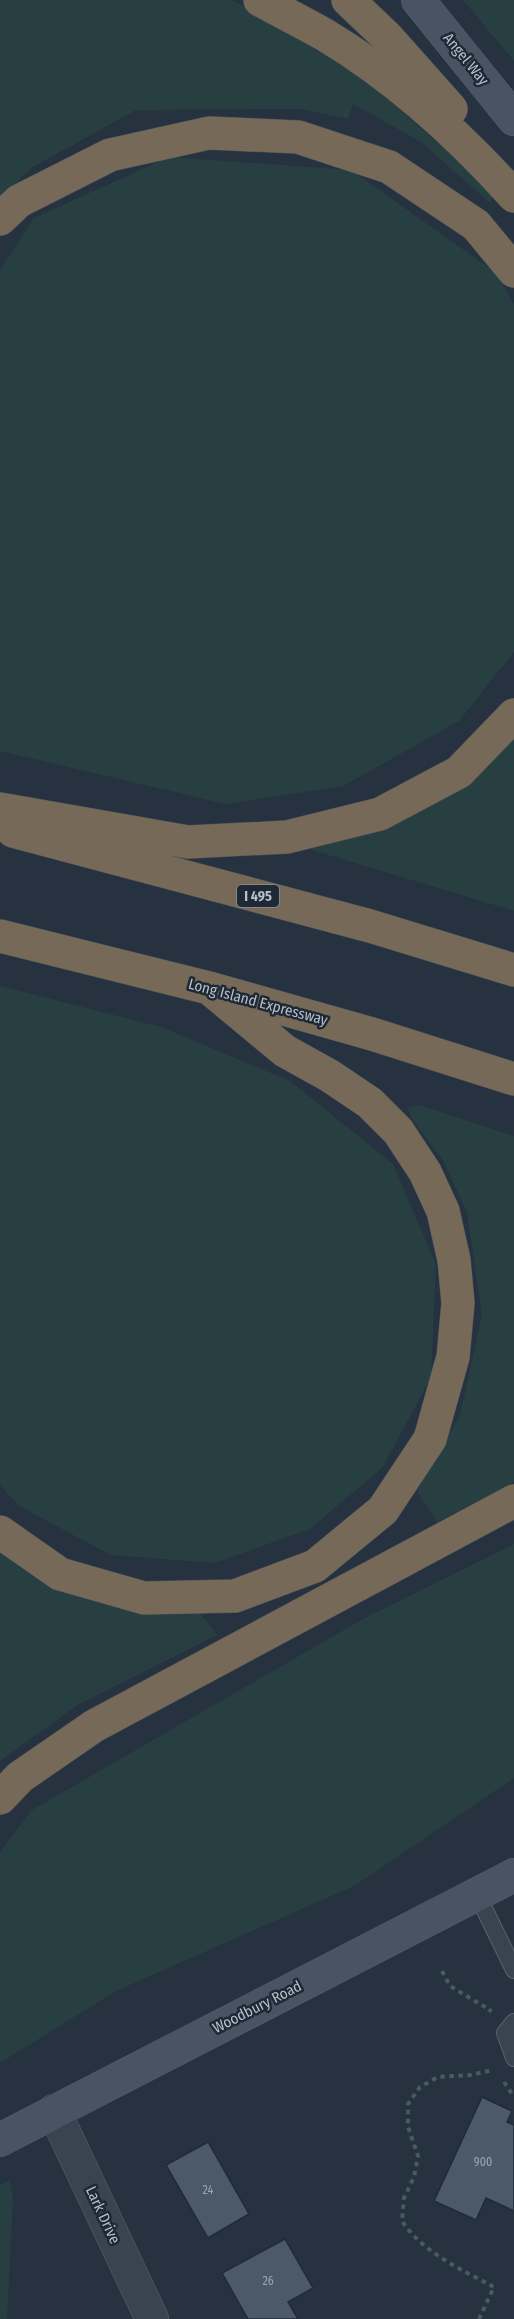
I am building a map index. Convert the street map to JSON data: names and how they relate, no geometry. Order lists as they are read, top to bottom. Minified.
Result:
{"streets":{"highway":["I 495","Long Island Expressway"],"main road":["Angel Way","Woodbury Road"],"street":["Lark Drive"]},"crossings":[["Woodbury Road","Lark Drive"]],"house_numbers":["900","24","26"]}
